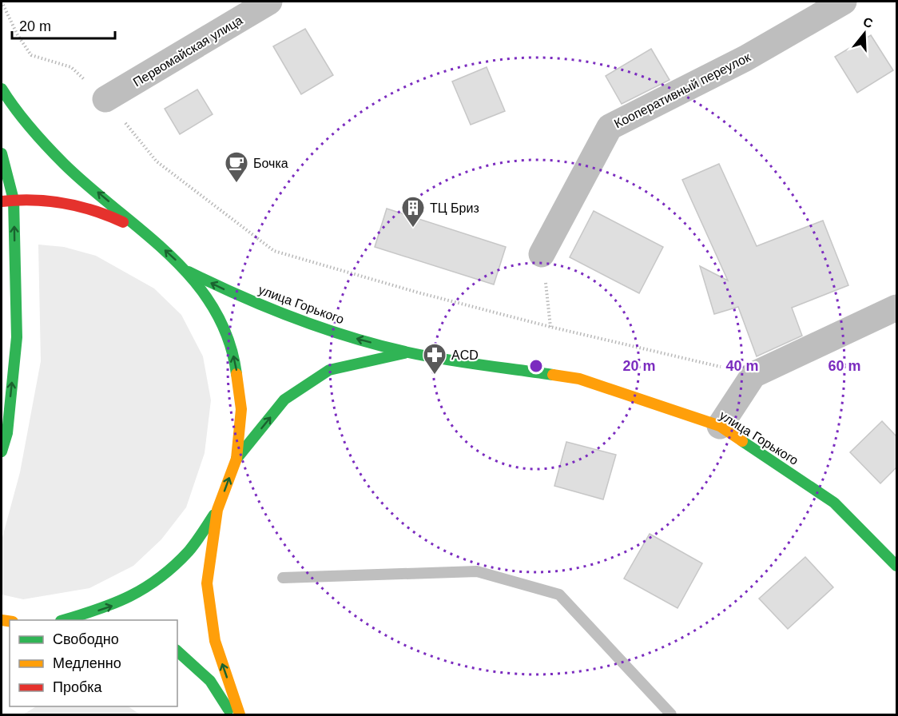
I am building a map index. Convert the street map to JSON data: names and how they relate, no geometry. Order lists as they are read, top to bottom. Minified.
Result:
{"streets":{"main road":["улица Горького"],"street":["Первомайская улица","Кооперативный переулок"]},"places":{"cafe":["Бочка"],"building":["ТЦ Бриз"],"pharmacy":["ACD"]},"legend":["Свободно","Медленно","Пробка"],"scale_bar":"20 m","north":"top","rings":["20 m","40 m","60 m"]}
